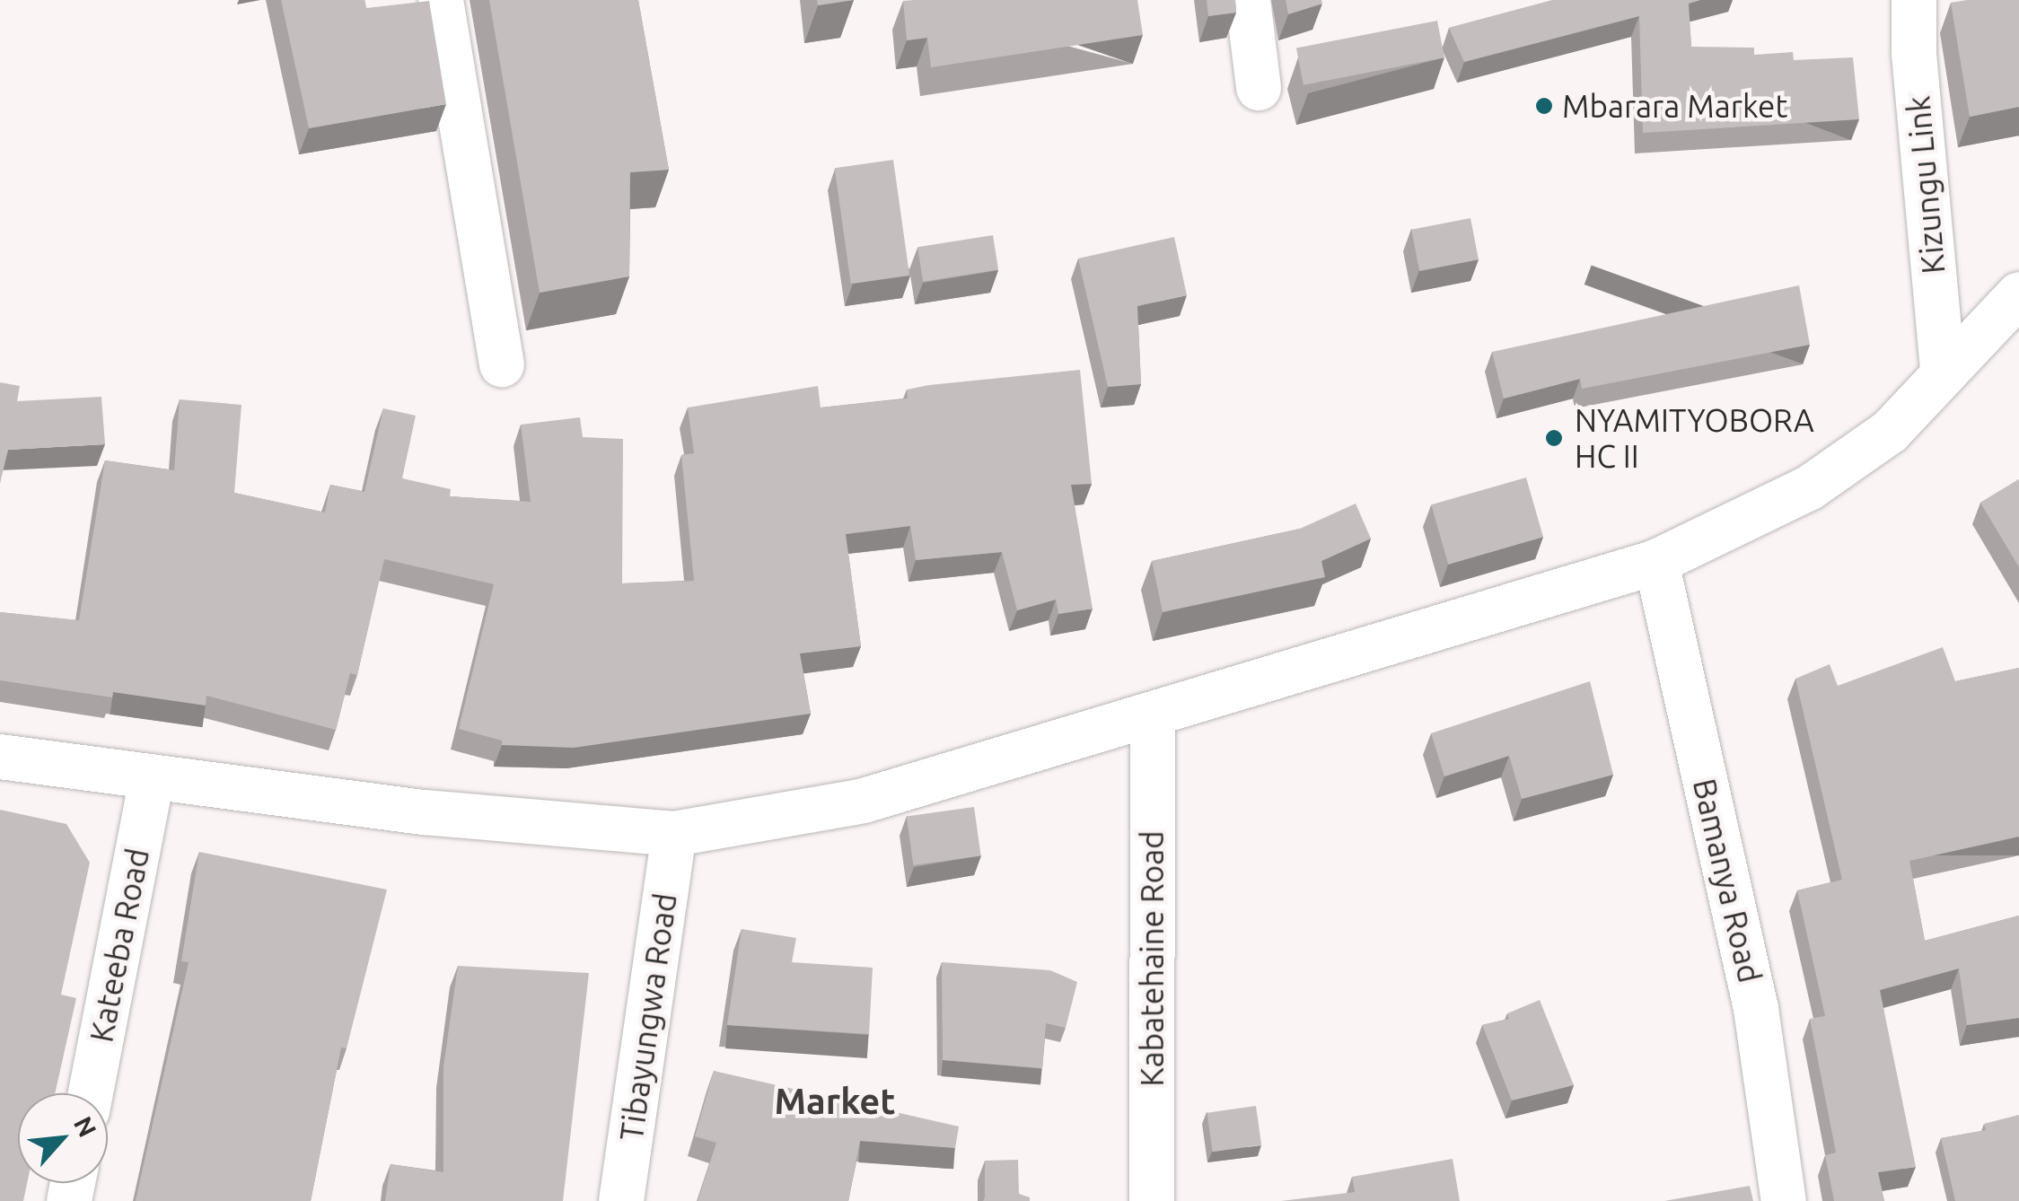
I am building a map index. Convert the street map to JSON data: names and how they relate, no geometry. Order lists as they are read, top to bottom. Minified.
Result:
{"streets":{"street":["Kizungu Link","Bamanya Road","Kateeba Road","Kabatehaine Road","Tibayungwa Road"]},"districts":["Market"],"places":["Mbarara Market","NYAMITYOBORA HC II"],"north":"top right"}
